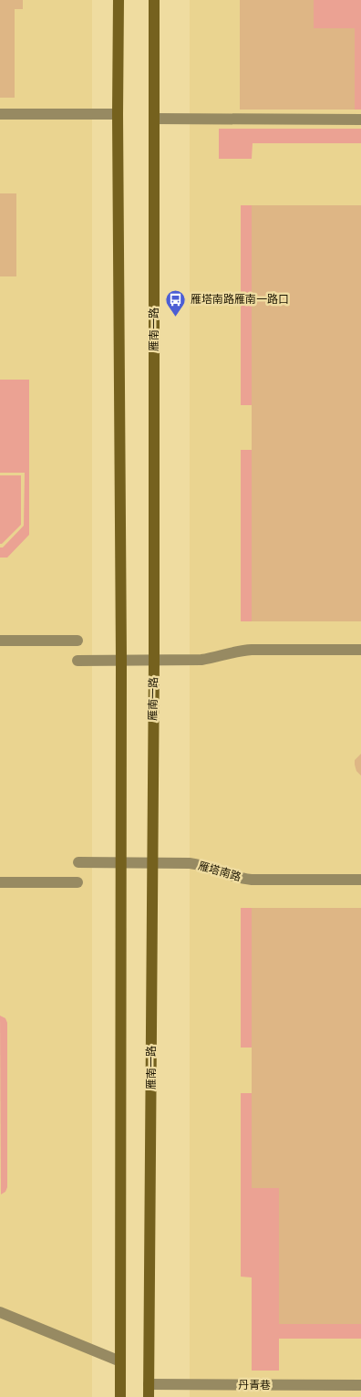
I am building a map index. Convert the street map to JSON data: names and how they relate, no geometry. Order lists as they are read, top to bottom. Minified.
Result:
{"streets":{"main road":["雁南一路"],"street":["雁塔南路","丹青巷"]},"crossings":[["雁南一路","雁塔南路"],["雁南一路","丹青巷"]],"places":{"bus stop":["雁塔南路雁南一路口"]}}
